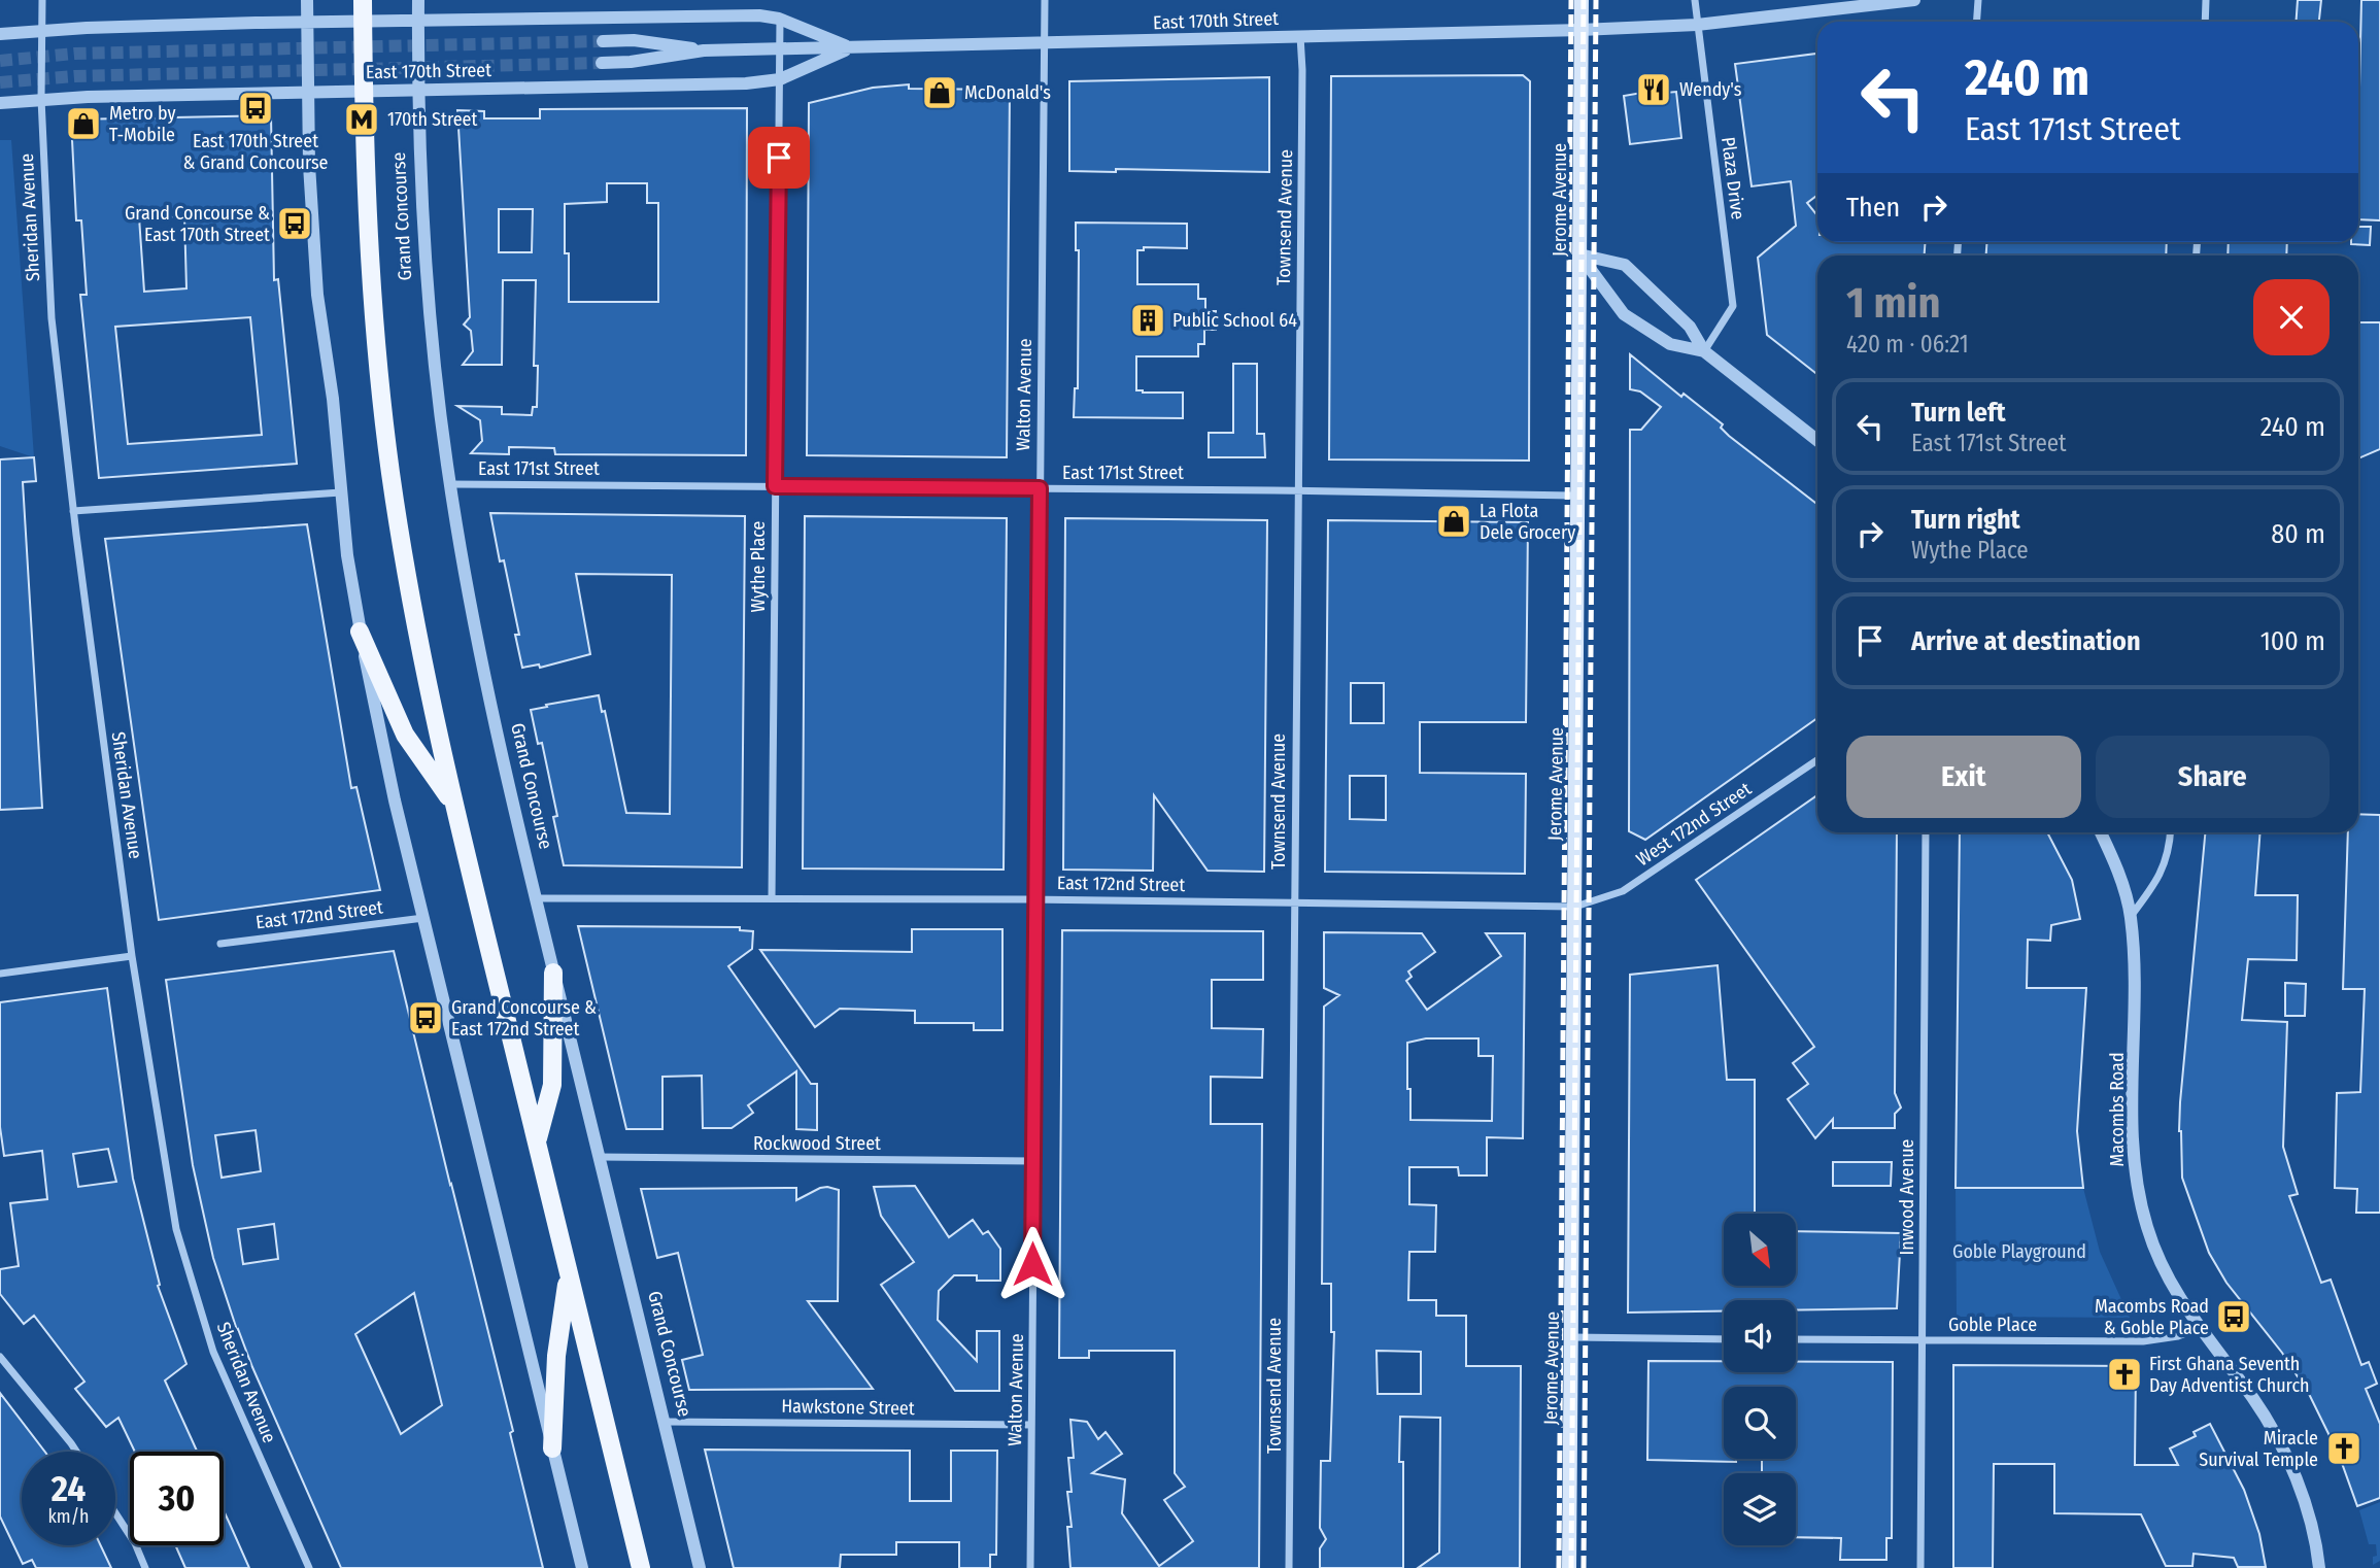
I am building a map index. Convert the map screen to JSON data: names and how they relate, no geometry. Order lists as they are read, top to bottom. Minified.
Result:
{"streets":{"main road":["Jerome Avenue","Grand Concourse"],"street":["East 170th Street","Plaza Drive","Sheridan Avenue","Townsend Avenue","Walton Avenue","East 171st Street","Wythe Place","West 172nd Street","East 172nd Street","Macombs Road","Rockwood Street","Inwood Avenue","Goble Place","Hawkstone Street"]},"crossings":[["East 170th Street","Plaza Drive"],["East 170th Street","Jerome Avenue"],["East 170th Street","Grand Concourse"],["East 170th Street","Sheridan Avenue"],["East 170th Street","Townsend Avenue"],["East 170th Street","Walton Avenue"],["East 170th Street","Wythe Place"],["Jerome Avenue","East 171st Street"],["Jerome Avenue","West 172nd Street"],["Jerome Avenue","East 172nd Street"],["Grand Concourse","East 171st Street"],["Grand Concourse","East 172nd Street"],["Grand Concourse","Rockwood Street"],["Grand Concourse","Hawkstone Street"],["Townsend Avenue","East 171st Street"],["Townsend Avenue","East 172nd Street"],["Walton Avenue","East 171st Street"],["Walton Avenue","East 172nd Street"],["Walton Avenue","Rockwood Street"],["Walton Avenue","Hawkstone Street"],["East 171st Street","Wythe Place"],["Wythe Place","East 172nd Street"],["West 172nd Street","East 172nd Street"],["Macombs Road","Goble Place"],["Inwood Avenue","Goble Place"]],"parks":["Goble Playground"],"places":{"restaurant":["Wendy's"],"shop":["McDonald's","Metro by T-Mobile","La Flota Dele Grocery"],"bus stop":["East 170th Street & Grand Concourse","Grand Concourse & East 170th Street","Grand Concourse & East 172nd Street","Macombs Road & Goble Place"],"metro station":["170th Street"],"building":["Public School 64"],"church":["First Ghana Seventh Day Adventist Church","Miracle Survival Temple"]},"north":"bottom right","page":{"turn":["240 m","East 171st Street"],"then":"Then","heading":["1 min","420 m · 06:21"],"list":[{"name":"Turn left","note":"East 171st Street","value":"240 m"},{"name":"Turn right","note":"Wythe Place","value":"80 m"},{"name":"Arrive at destination","value":"100 m"}],"buttons":["Exit","Share"],"speed":"24 km/h","limit":"30"}}
